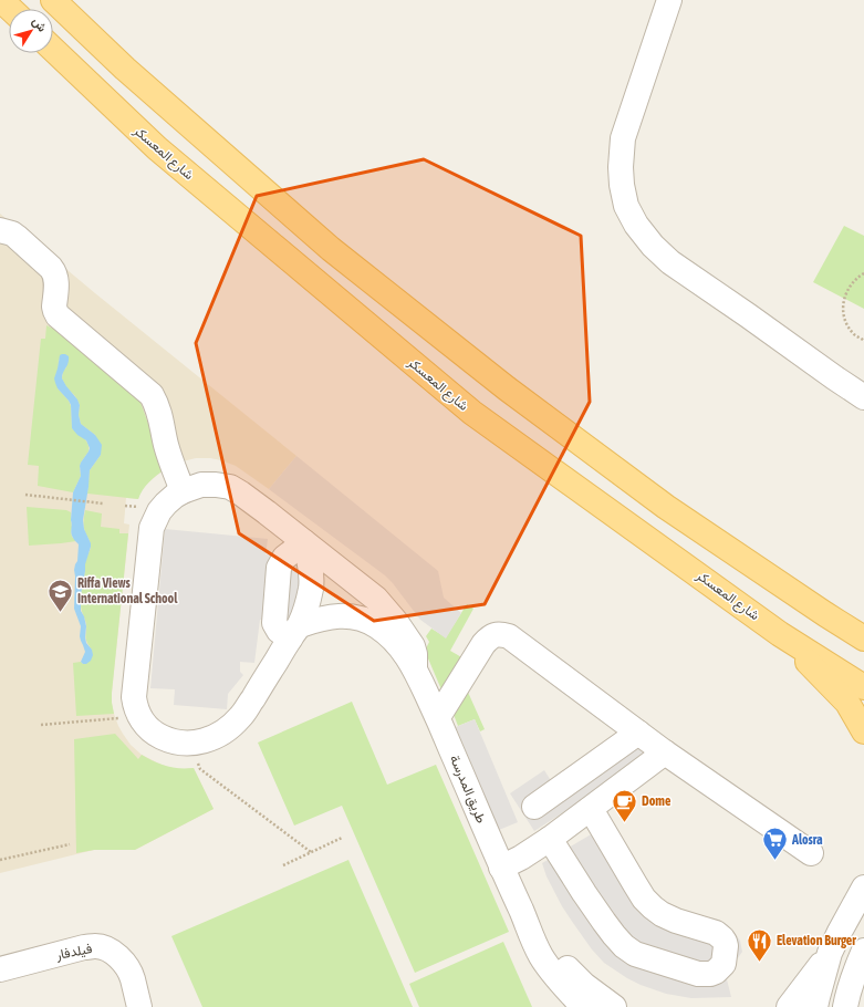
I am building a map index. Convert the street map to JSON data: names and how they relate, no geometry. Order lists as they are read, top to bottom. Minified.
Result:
{"streets":{"main road":["شارع المعسكر"],"street":["طريق المدرسة","فيلدفار"]},"places":{"school or university":["Riffa Views International School"],"cafe":["Dome"],"supermarket":["Alosra"],"restaurant":["Elevation Burger"]},"north":"top right"}
